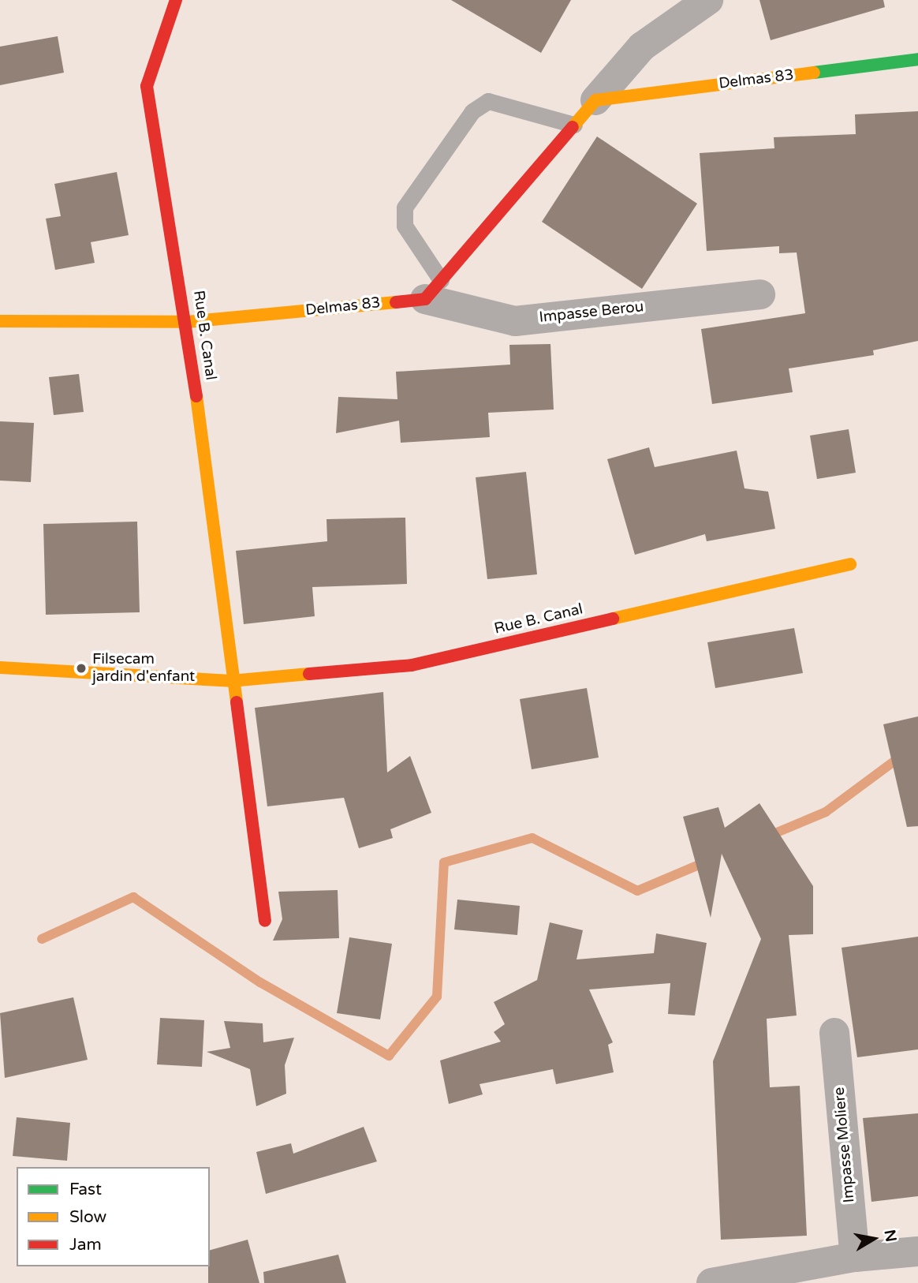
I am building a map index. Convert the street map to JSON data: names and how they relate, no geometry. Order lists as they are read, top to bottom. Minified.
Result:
{"streets":{"street":["Delmas 83","Impasse Berou","Rue B. Canal","Impasse Moliere"]},"crossings":[["Delmas 83","Impasse Berou"],["Delmas 83","Rue B. Canal"]],"places":["Filsecam jardin d'enfant"],"legend":["Fast","Slow","Jam"],"north":"right"}
